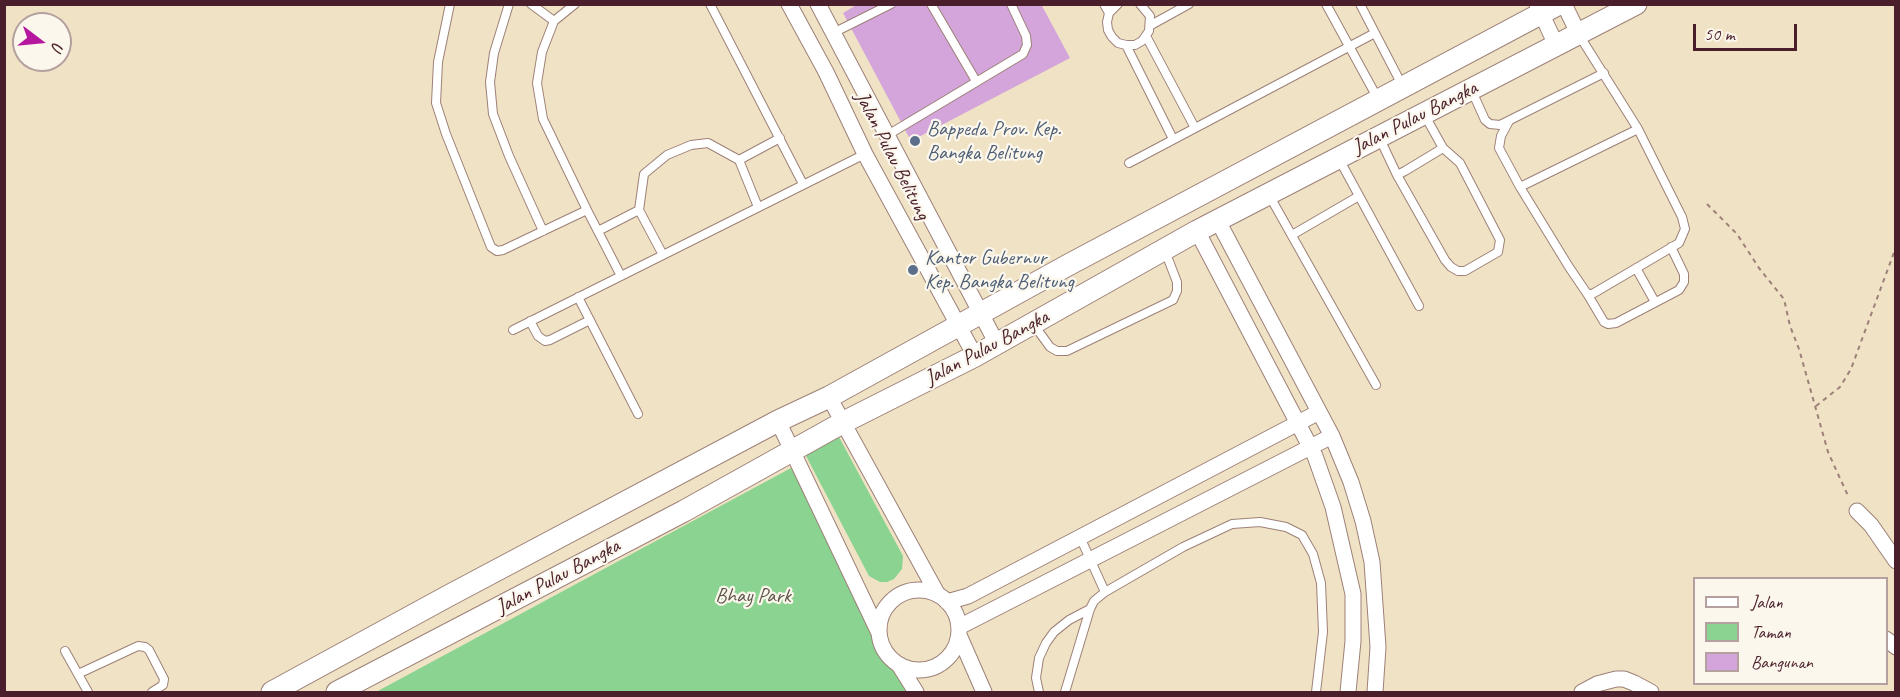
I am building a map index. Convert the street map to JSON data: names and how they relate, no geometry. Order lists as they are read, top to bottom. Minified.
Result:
{"streets":{"main road":["Jalan Pulau Bangka"],"street":["Jalan Pulau Belitung"]},"crossings":[["Jalan Pulau Bangka","Jalan Pulau Belitung"]],"parks":["Bhay Park"],"places":["Bappeda Prov. Kep. Bangka Belitung","Kantor Gubernur Kep. Bangka Belitung"],"legend":["Jalan","Taman","Bangunan"],"scale_bar":"50 m","north":"right"}
